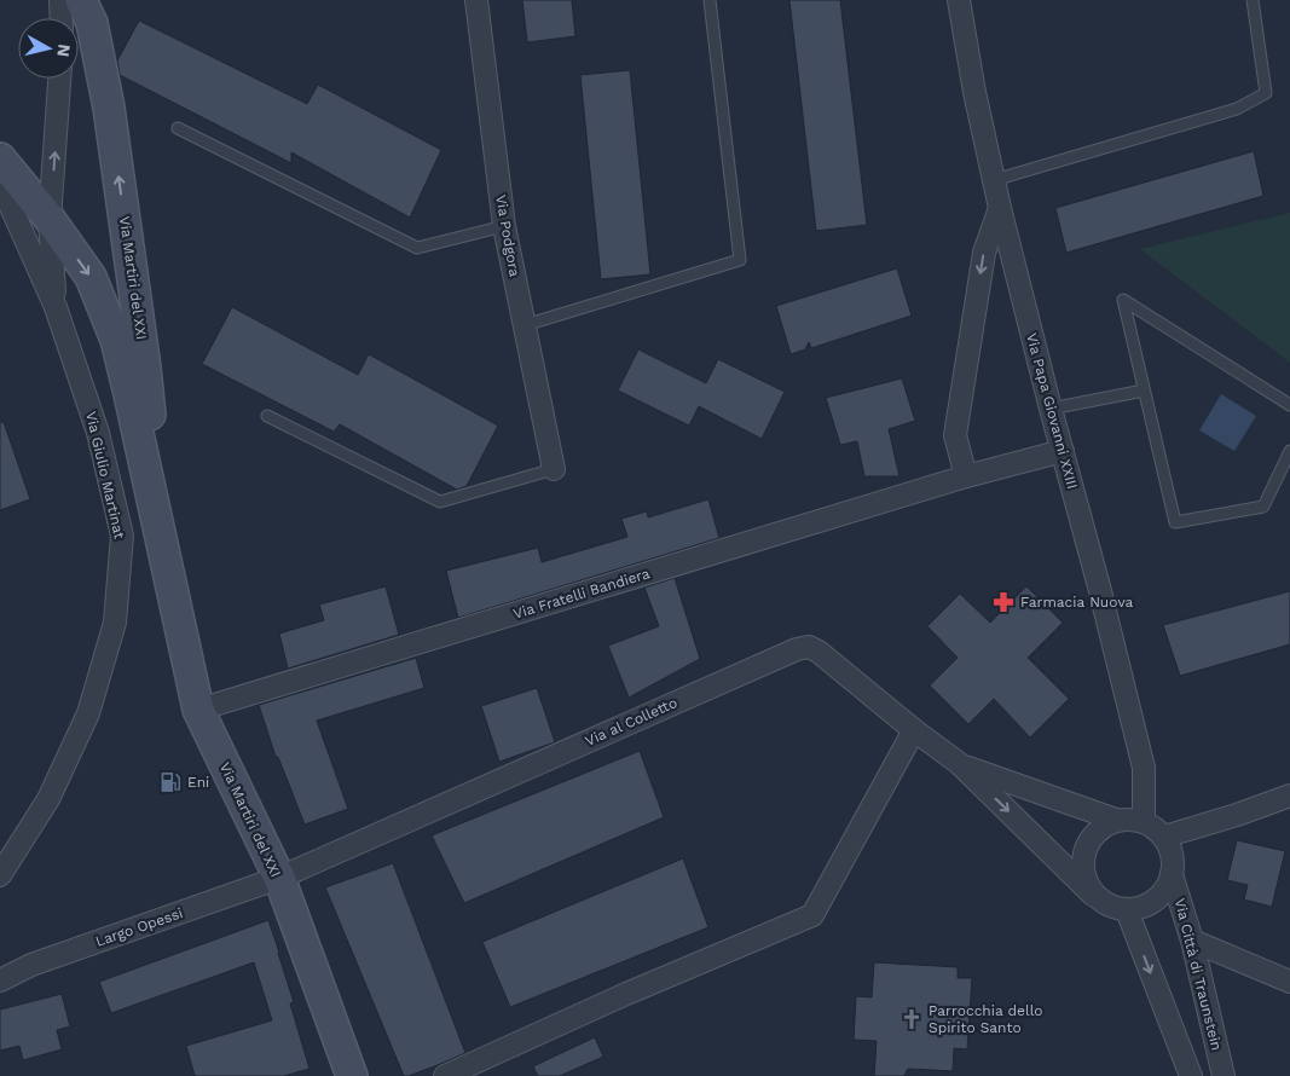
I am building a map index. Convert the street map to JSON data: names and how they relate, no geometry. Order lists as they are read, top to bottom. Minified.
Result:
{"streets":{"street":["Via Podgora","Via Martiri del XXI","Via Papa Giovanni XXIII","Via Giulio Martinat","Via Fratelli Bandiera","Via al Colletto","Largo Opessi","Via Città di Traunstein"]},"crossings":[["Via Martiri del XXI","Via Fratelli Bandiera"],["Via Martiri del XXI","Via al Colletto"],["Via Martiri del XXI","Largo Opessi"],["Via Papa Giovanni XXIII","Via Fratelli Bandiera"],["Via Papa Giovanni XXIII","Via al Colletto"],["Via Papa Giovanni XXIII","Via Città di Traunstein"],["Via al Colletto","Largo Opessi"],["Via al Colletto","Via Città di Traunstein"]],"places":{"pharmacy":["Farmacia Nuova"],"fuel station":["Eni"],"church":["Parrocchia dello Spirito Santo"]},"north":"right"}
